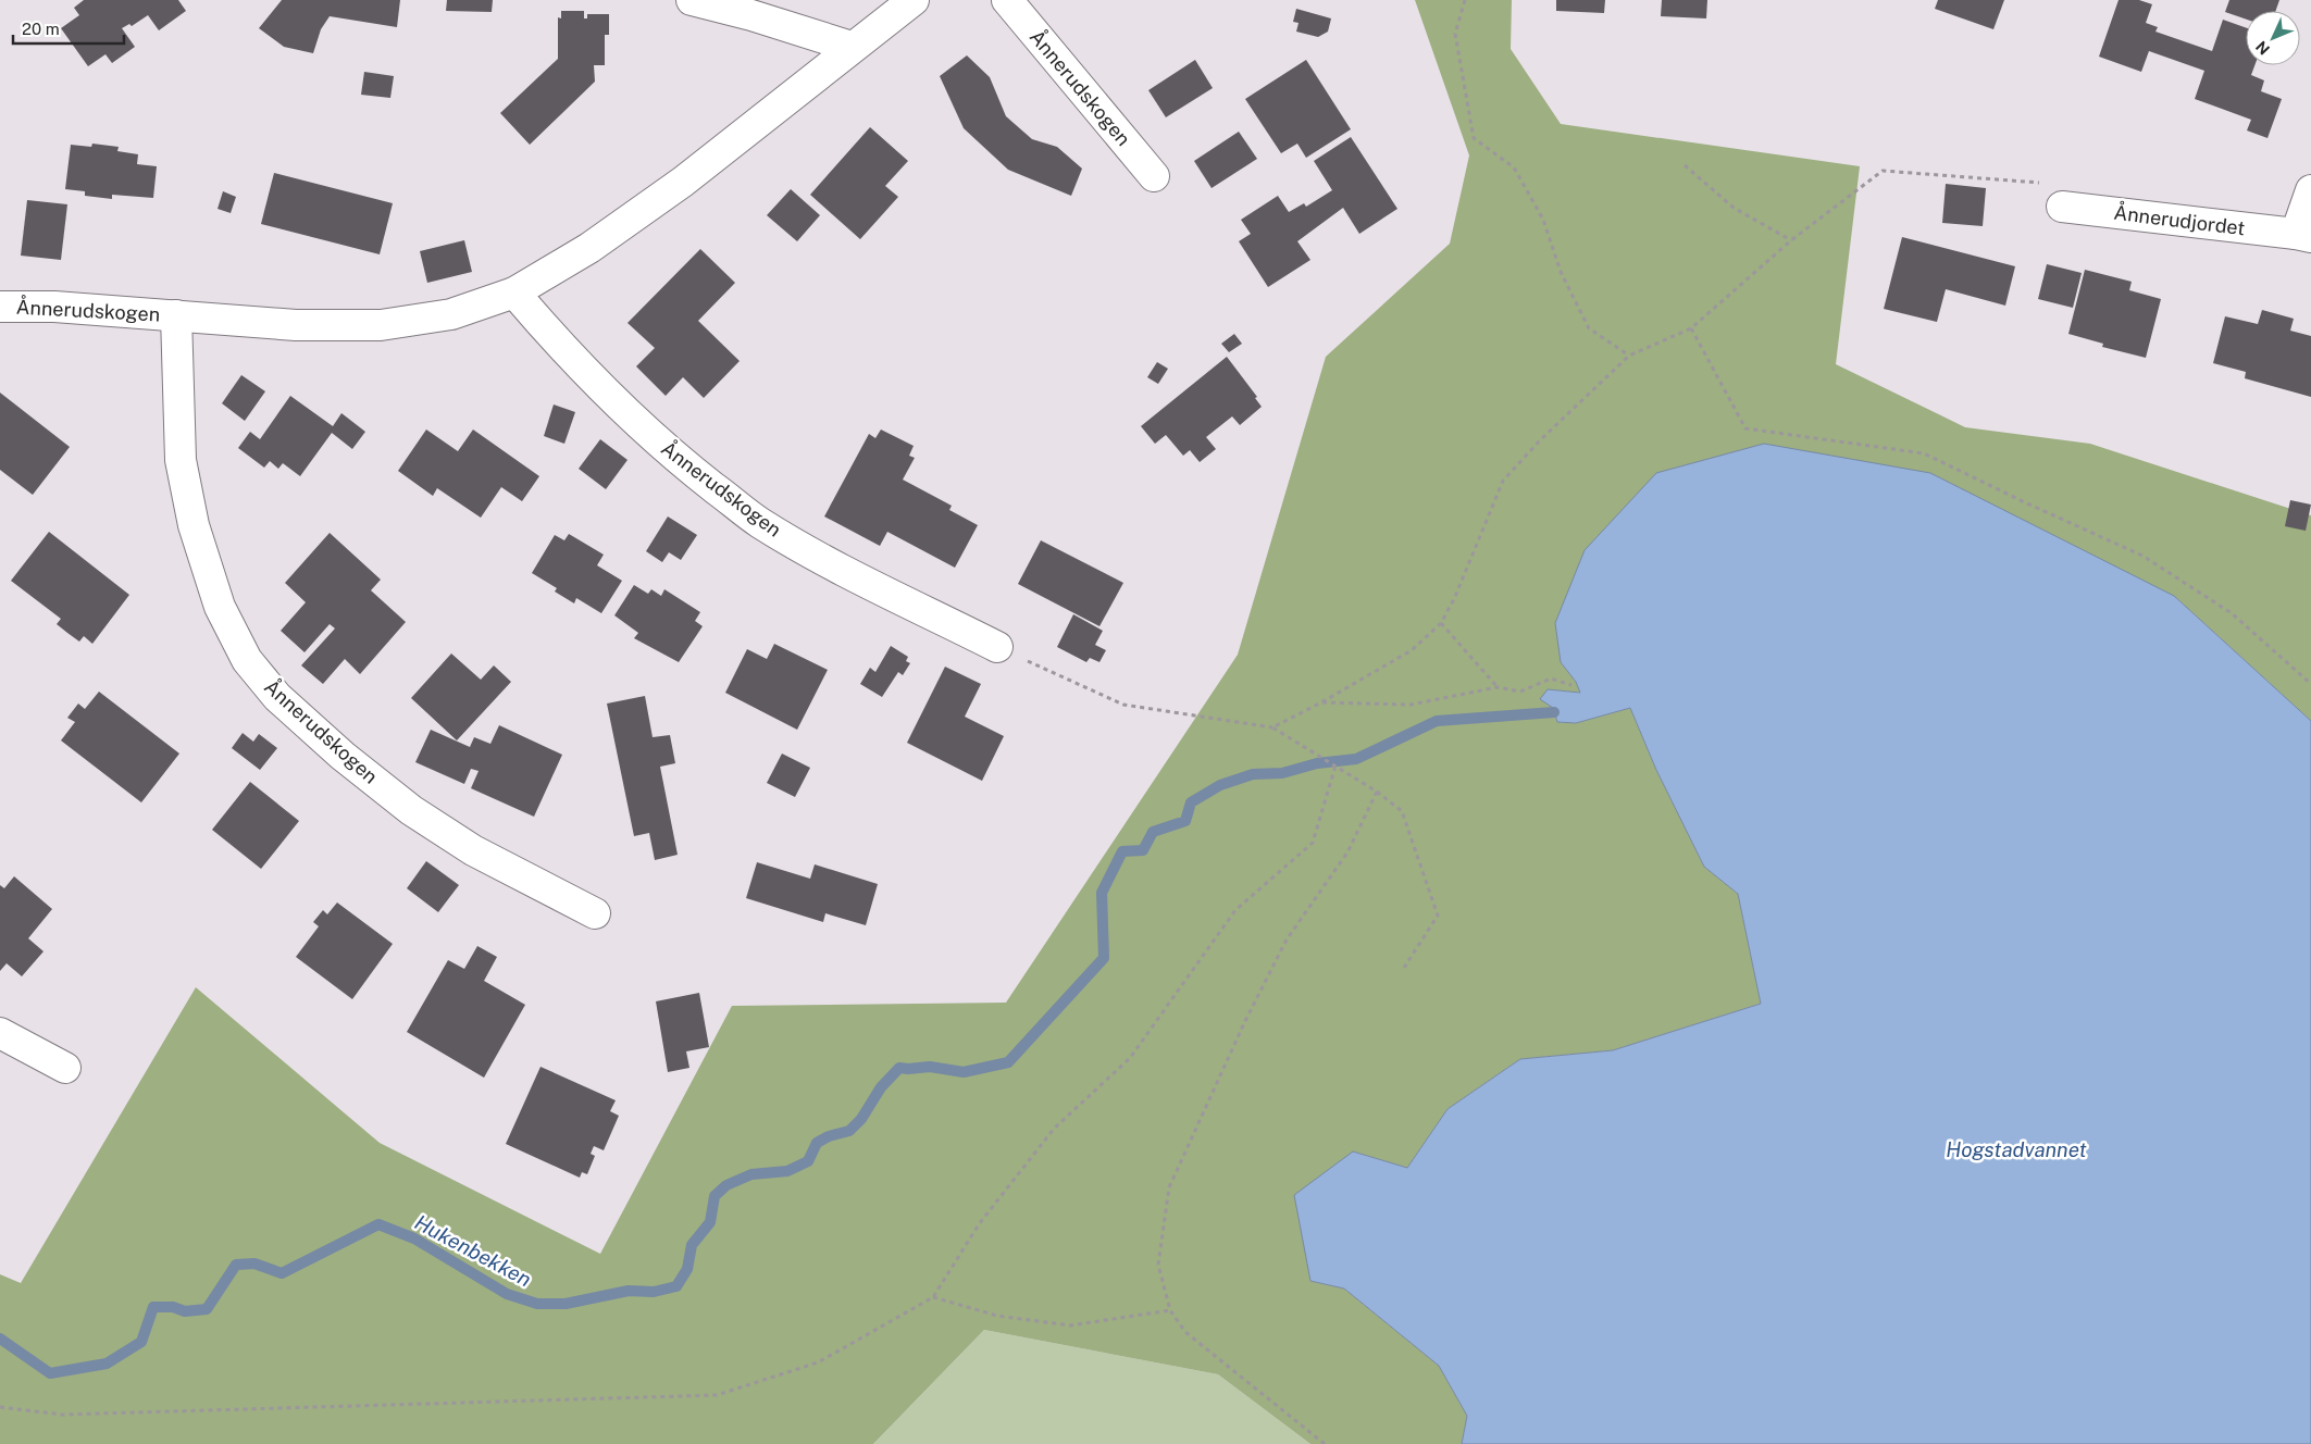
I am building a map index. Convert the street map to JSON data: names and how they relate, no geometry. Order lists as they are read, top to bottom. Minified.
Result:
{"streets":{"street":["Ånnerudskogen","Ånnerudjordet"]},"water":["Hogstadvannet","Hukenbekken"],"scale_bar":"20 m","north":"bottom left"}
